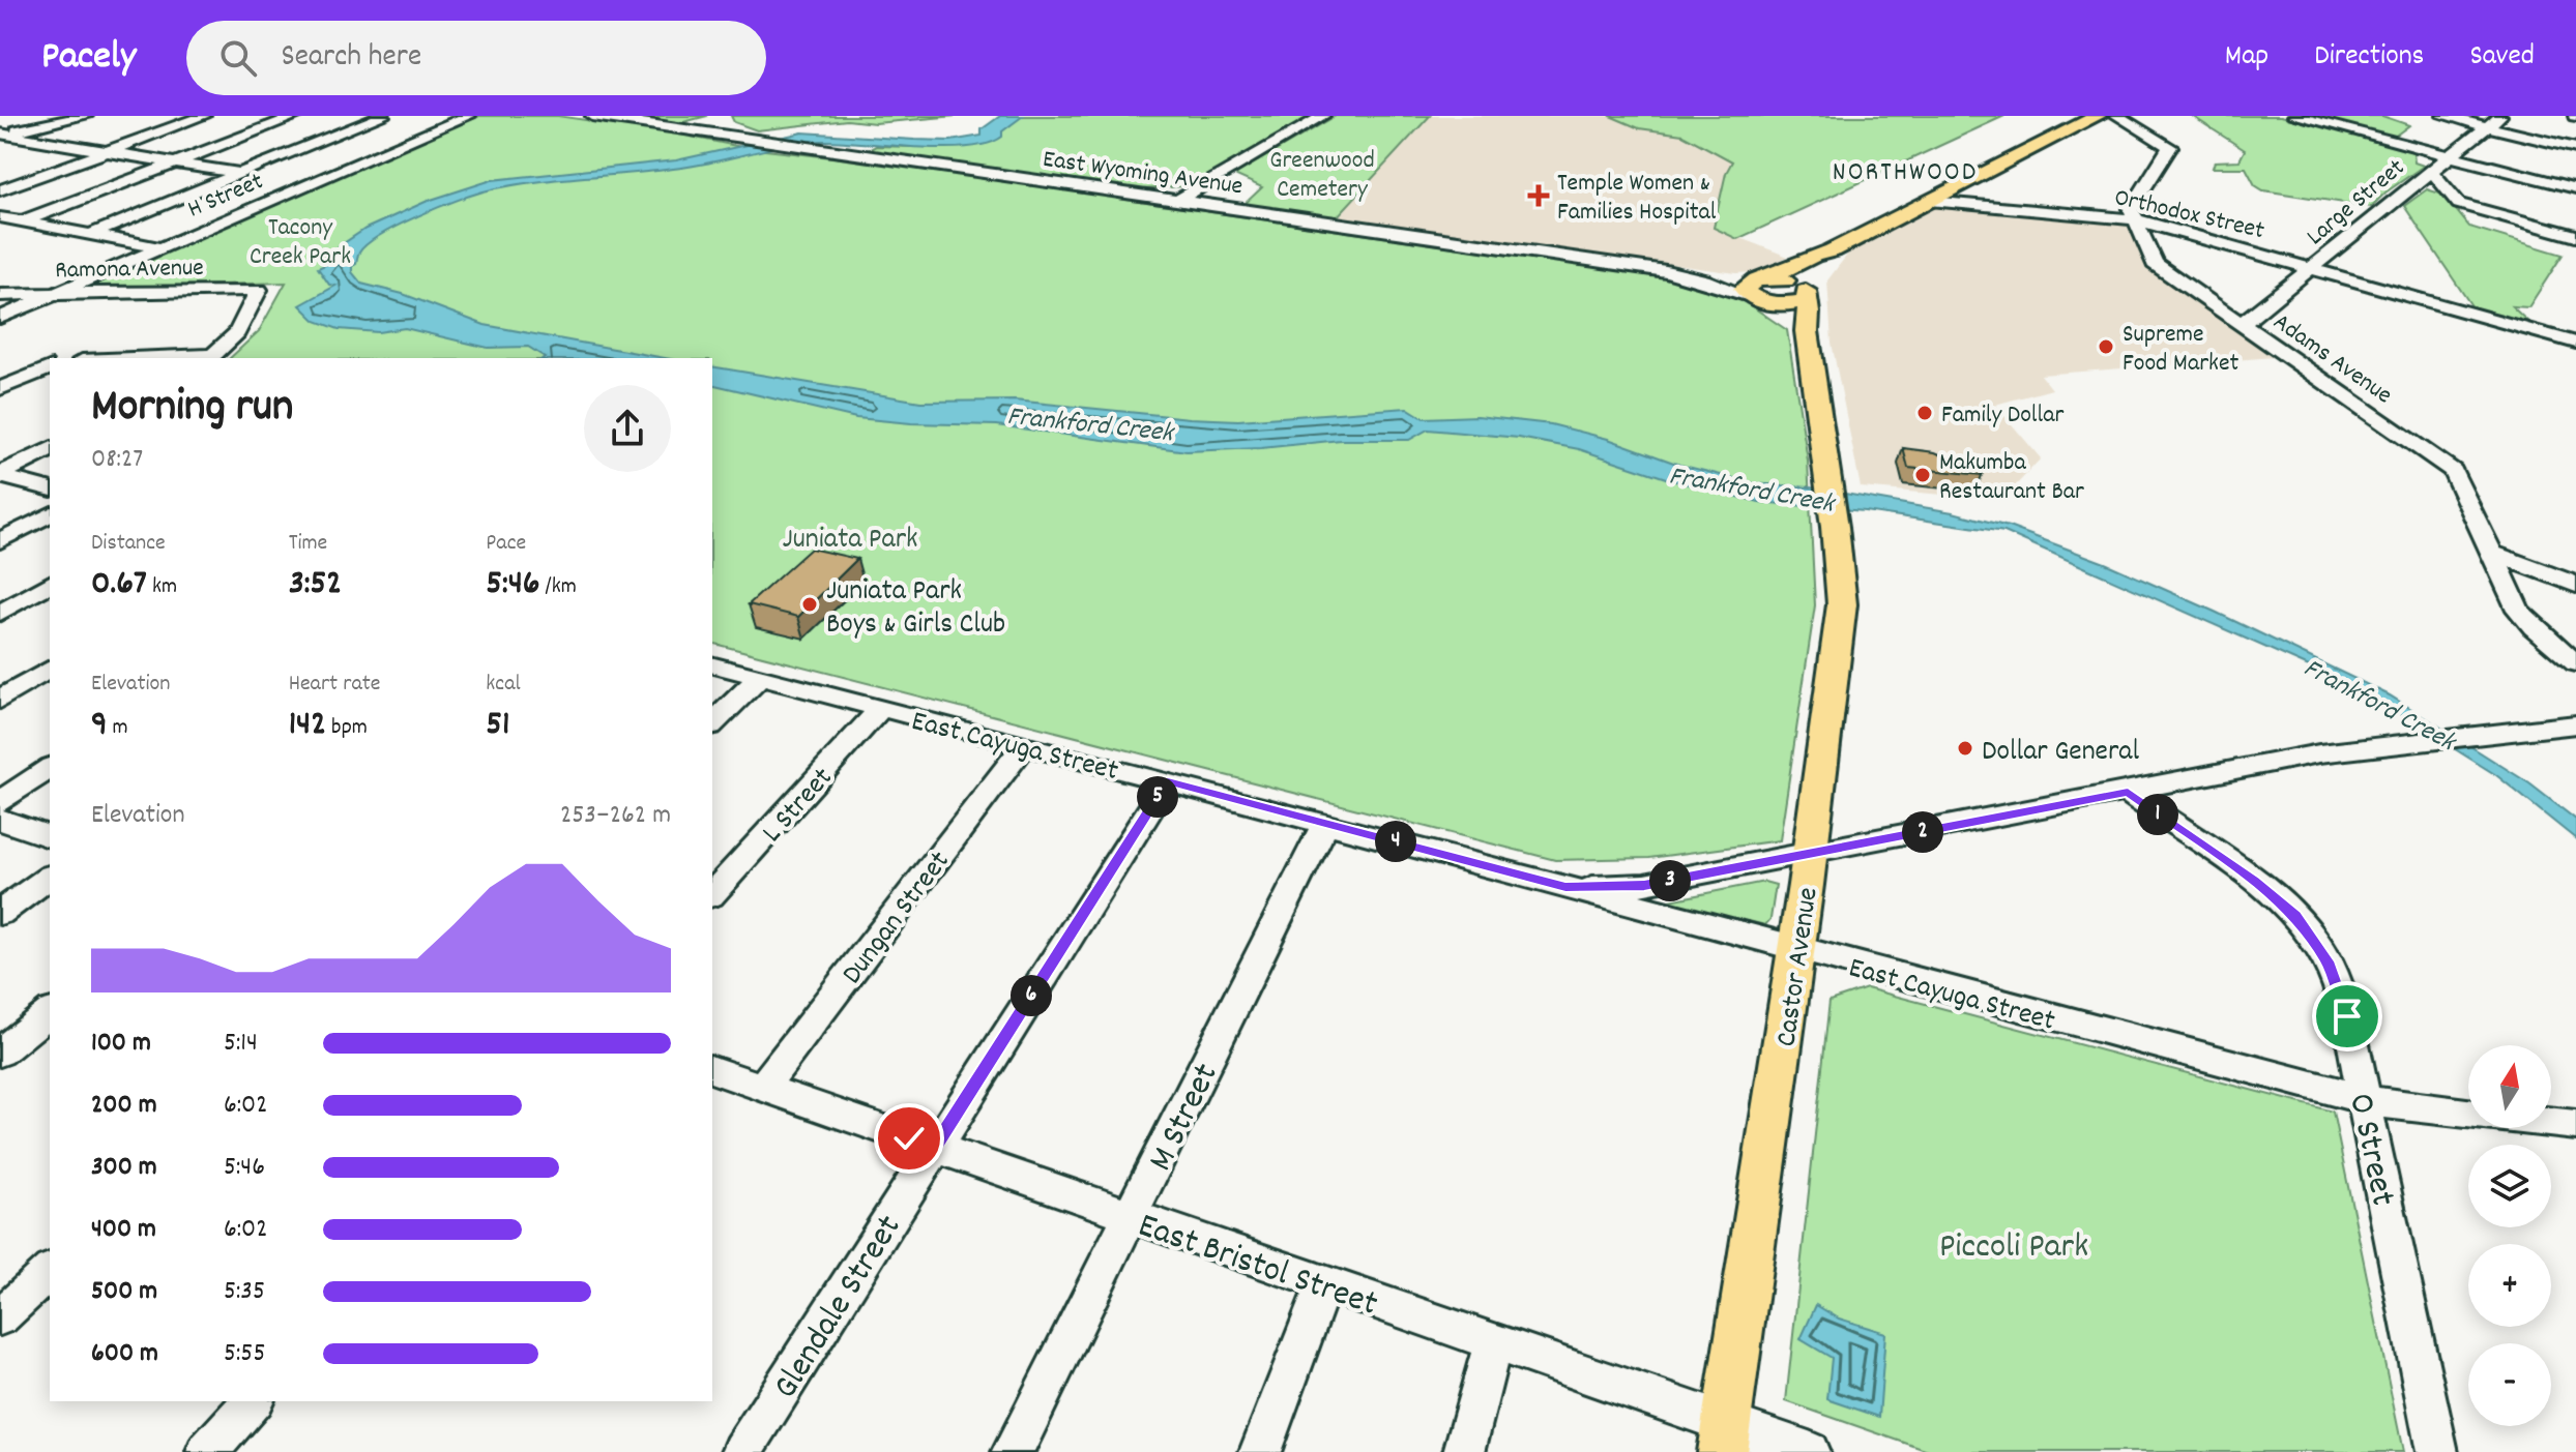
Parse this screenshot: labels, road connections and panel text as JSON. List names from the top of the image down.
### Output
{
  "streets": {
    "main road": ["Castor Avenue"],
    "street": [
      "East Wyoming Avenue",
      "H Street",
      "Large Street",
      "Orthodox Street",
      "Ramona Avenue",
      "Adams Avenue",
      "East Cayuga Street",
      "L Street",
      "Dungan Street",
      "M Street",
      "O Street",
      "East Bristol Street",
      "Glendale Street"
    ]
  },
  "crossings": [
    ["H Street", "Ramona Avenue"],
    ["Large Street", "Orthodox Street"],
    ["Large Street", "Adams Avenue"],
    ["Orthodox Street", "Adams Avenue"],
    ["East Cayuga Street", "L Street"],
    ["East Cayuga Street", "Dungan Street"],
    ["East Cayuga Street", "Castor Avenue"],
    ["East Cayuga Street", "M Street"],
    ["East Cayuga Street", "O Street"],
    ["East Cayuga Street", "Glendale Street"],
    ["Dungan Street", "East Bristol Street"],
    ["Castor Avenue", "East Bristol Street"],
    ["M Street", "East Bristol Street"],
    ["East Bristol Street", "Glendale Street"]
  ],
  "districts": ["NORTHWOOD"],
  "water": ["Frankford Creek"],
  "parks": [
    "Greenwood Cemetery",
    "Tacony Creek Park",
    "Juniata Park",
    "Piccoli Park"
  ],
  "places": {
    "health": ["Temple Women & Families Hospital"],
    "other": [
      "Supreme Food Market",
      "Family Dollar",
      "Makumba Restaurant Bar",
      "Juniata Park Boys & Girls Club",
      "Dollar General"
    ]
  },
  "north": "top",
  "page": {
    "header": "Pacely",
    "search": "Search here",
    "nav": ["Map", "Directions", "Saved"],
    "heading": ["Morning run", "08:27"],
    "stats": [
      ["Distance", "0.67 km"],
      ["Time", "3:52"],
      ["Pace", "5:46 /km"],
      ["Elevation", "9 m"],
      ["Heart rate", "142 bpm"],
      ["kcal", "51"]
    ],
    "pins": [
      "5",
      "1",
      "2",
      "4",
      "3",
      "6"
    ],
    "chart": ["Elevation", "253–262 m"],
    "list": [
      {
        "name": "100 m",
        "note": "5:14"
      },
      {
        "name": "200 m",
        "note": "6:02"
      },
      {
        "name": "300 m",
        "note": "5:46"
      },
      {
        "name": "400 m",
        "note": "6:02"
      },
      {
        "name": "500 m",
        "note": "5:35"
      },
      {
        "name": "600 m",
        "note": "5:55"
      }
    ],
    "map_buttons": ["+", "−"]
  }
}
